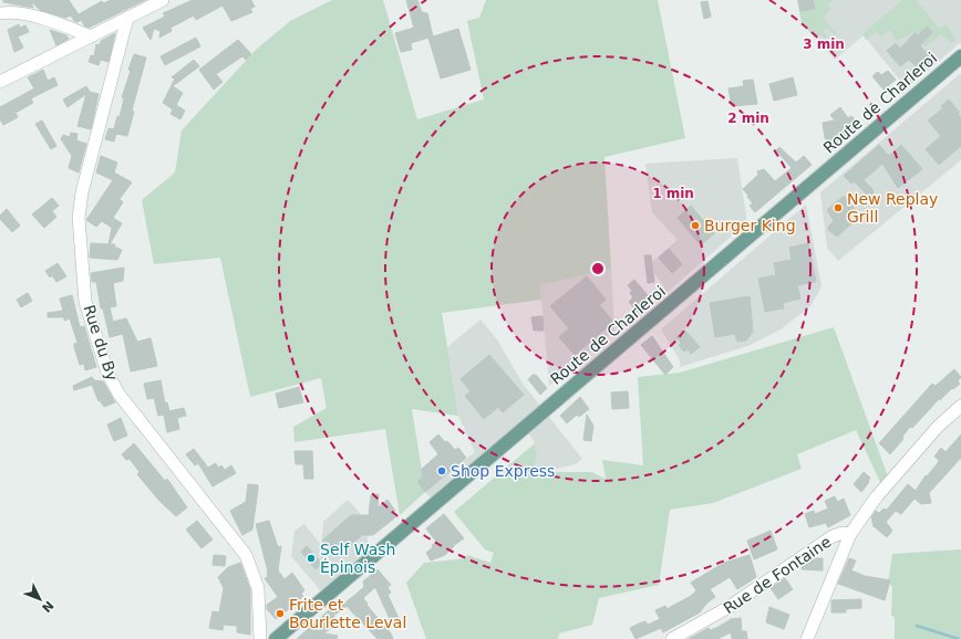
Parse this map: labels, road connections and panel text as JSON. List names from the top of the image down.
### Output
{
  "streets": {
    "main road": ["Route de Charleroi"],
    "street": ["Rue du By", "Rue de Fontaine"]
  },
  "places": [
    "New Replay Grill",
    "Burger King",
    "Shop Express",
    "Self Wash Épinois",
    "Frite et Bourlette Leval"
  ],
  "north": "bottom right",
  "rings": ["3 min", "2 min", "1 min"]
}
